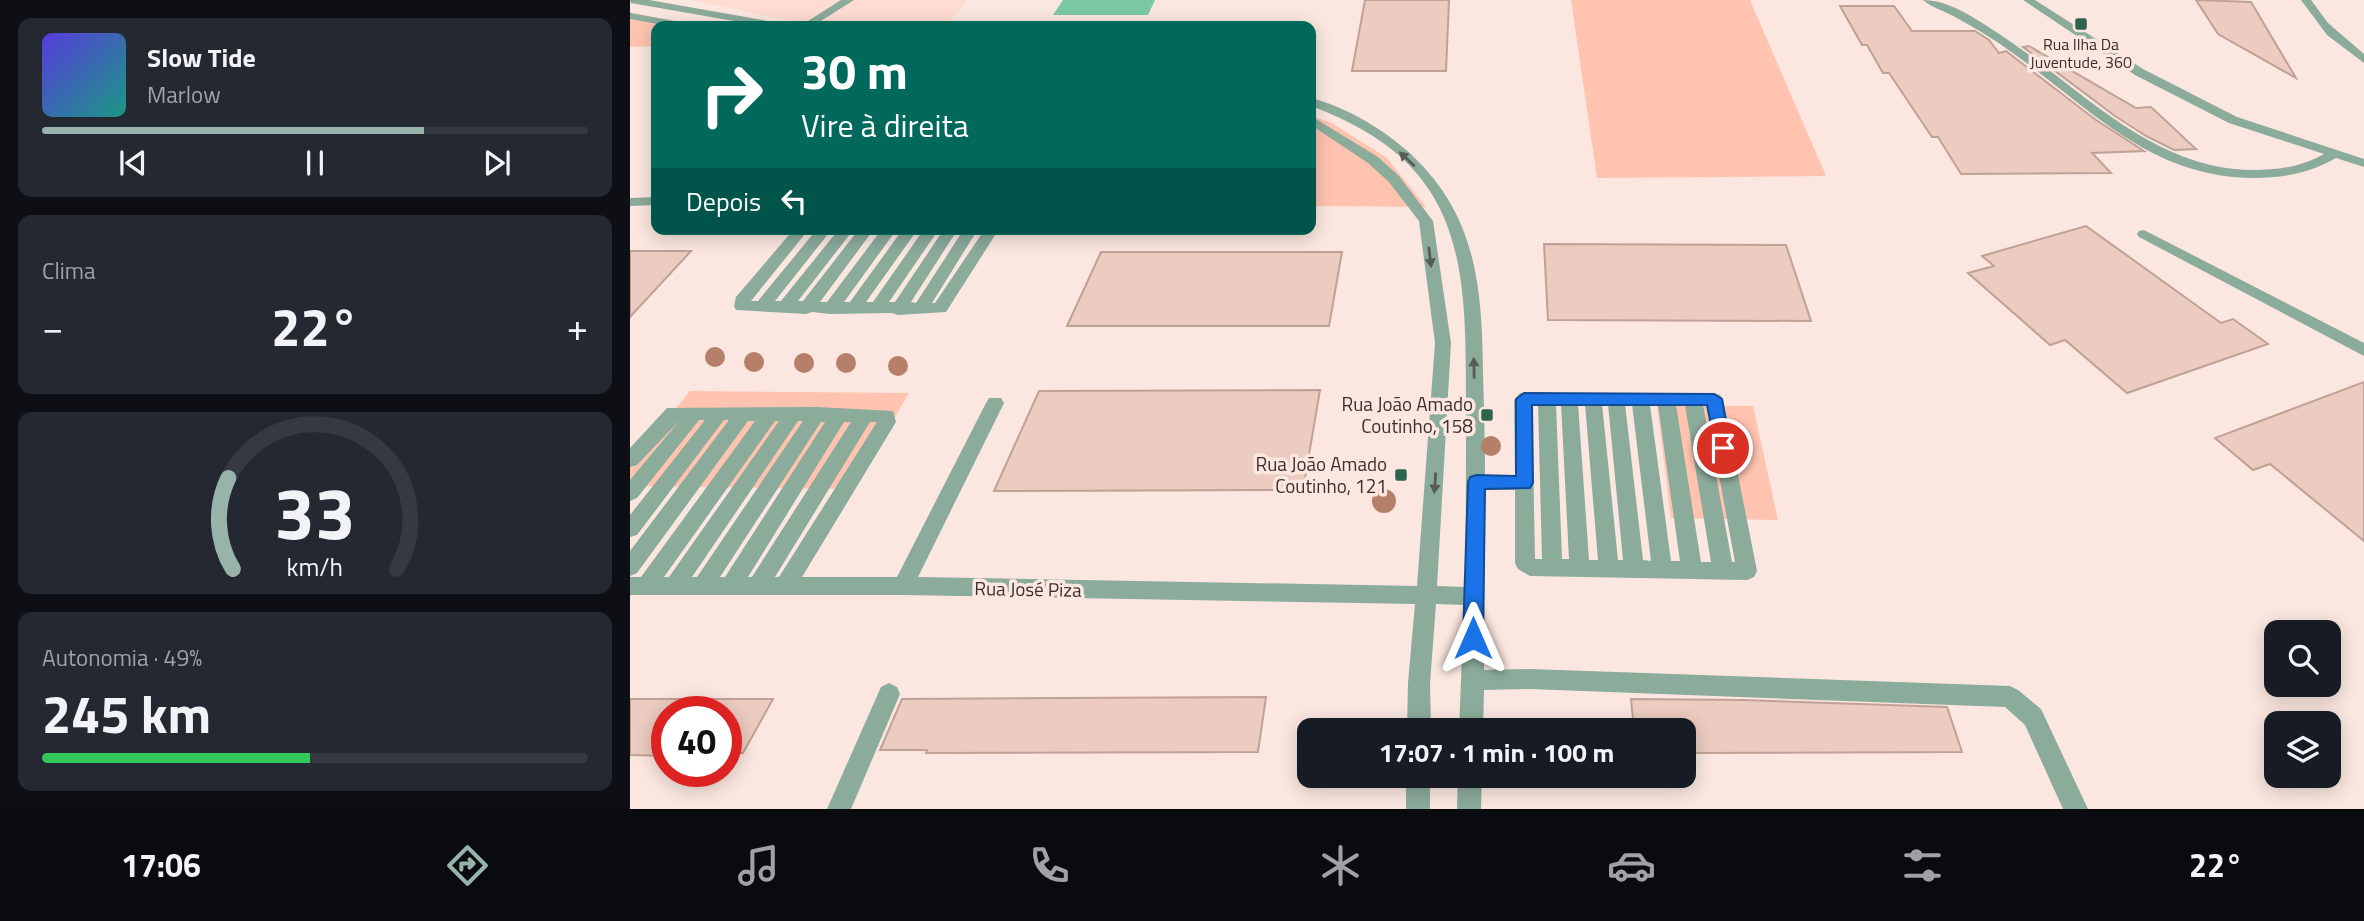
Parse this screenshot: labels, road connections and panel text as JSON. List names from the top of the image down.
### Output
{
  "streets": {
    "street": ["Rua José Piza"]
  },
  "places": {
    "transit": ["Rua Ilha Da Juventude, 360", "Rua João Amado Coutinho, 158", "Rua João Amado Coutinho, 121"]
  },
  "page": {
    "turn": ["30 m", "Vire à direita"],
    "song": ["Slow Tide", "Marlow"],
    "then": "Depois",
    "tile": [
      "Clima",
      ["Autonomia · 49%", "245 km"]
    ],
    "heat": ["−", "22°", "+"],
    "limit": "40",
    "trip": "17:07 · 1 min · 100 m",
    "tabs": ["17:06", "22°"],
    "gauge": ["33", "km/h"]
  }
}
